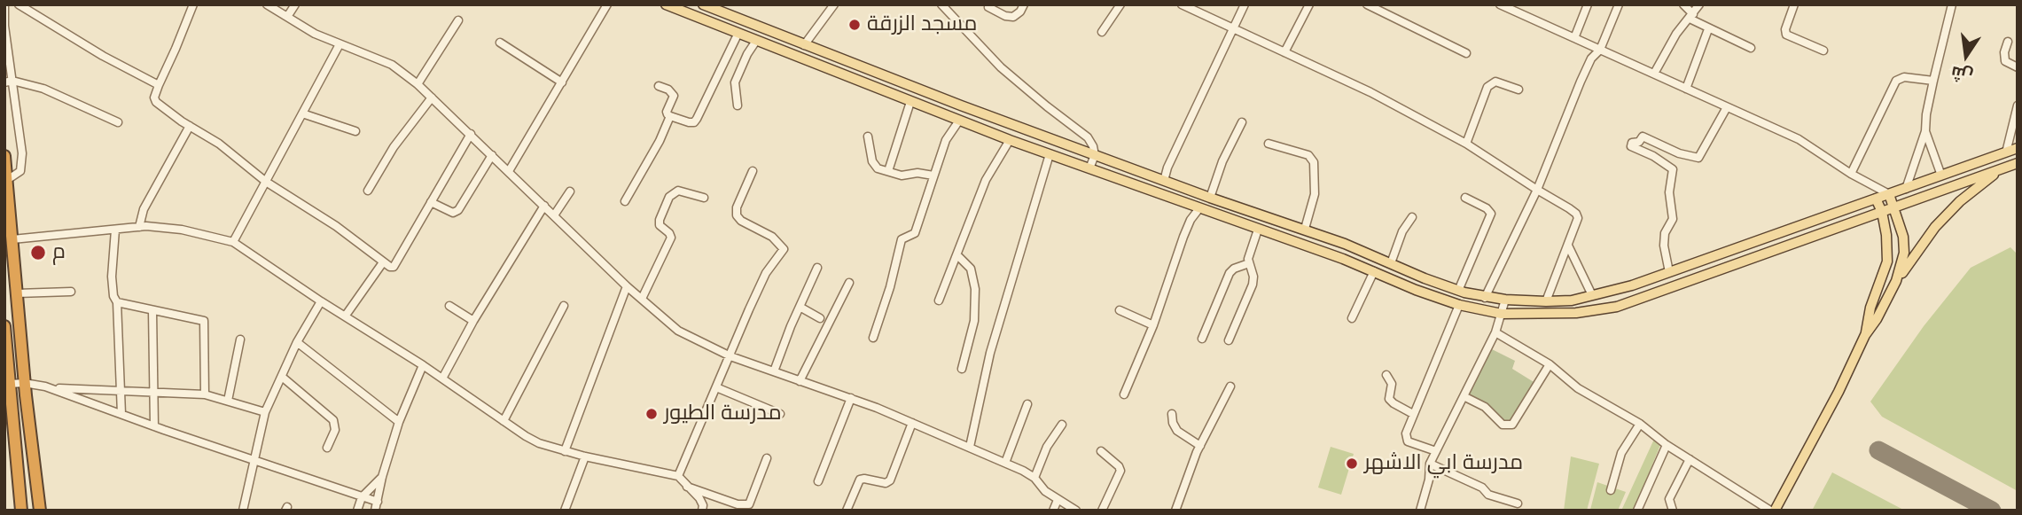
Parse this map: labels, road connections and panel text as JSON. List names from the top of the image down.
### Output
{
  "places": [
    "مسجد الزرقة",
    "م",
    "مدرسة الطيور",
    "مدرسة ابي الاشهر"
  ],
  "north": "bottom"
}
